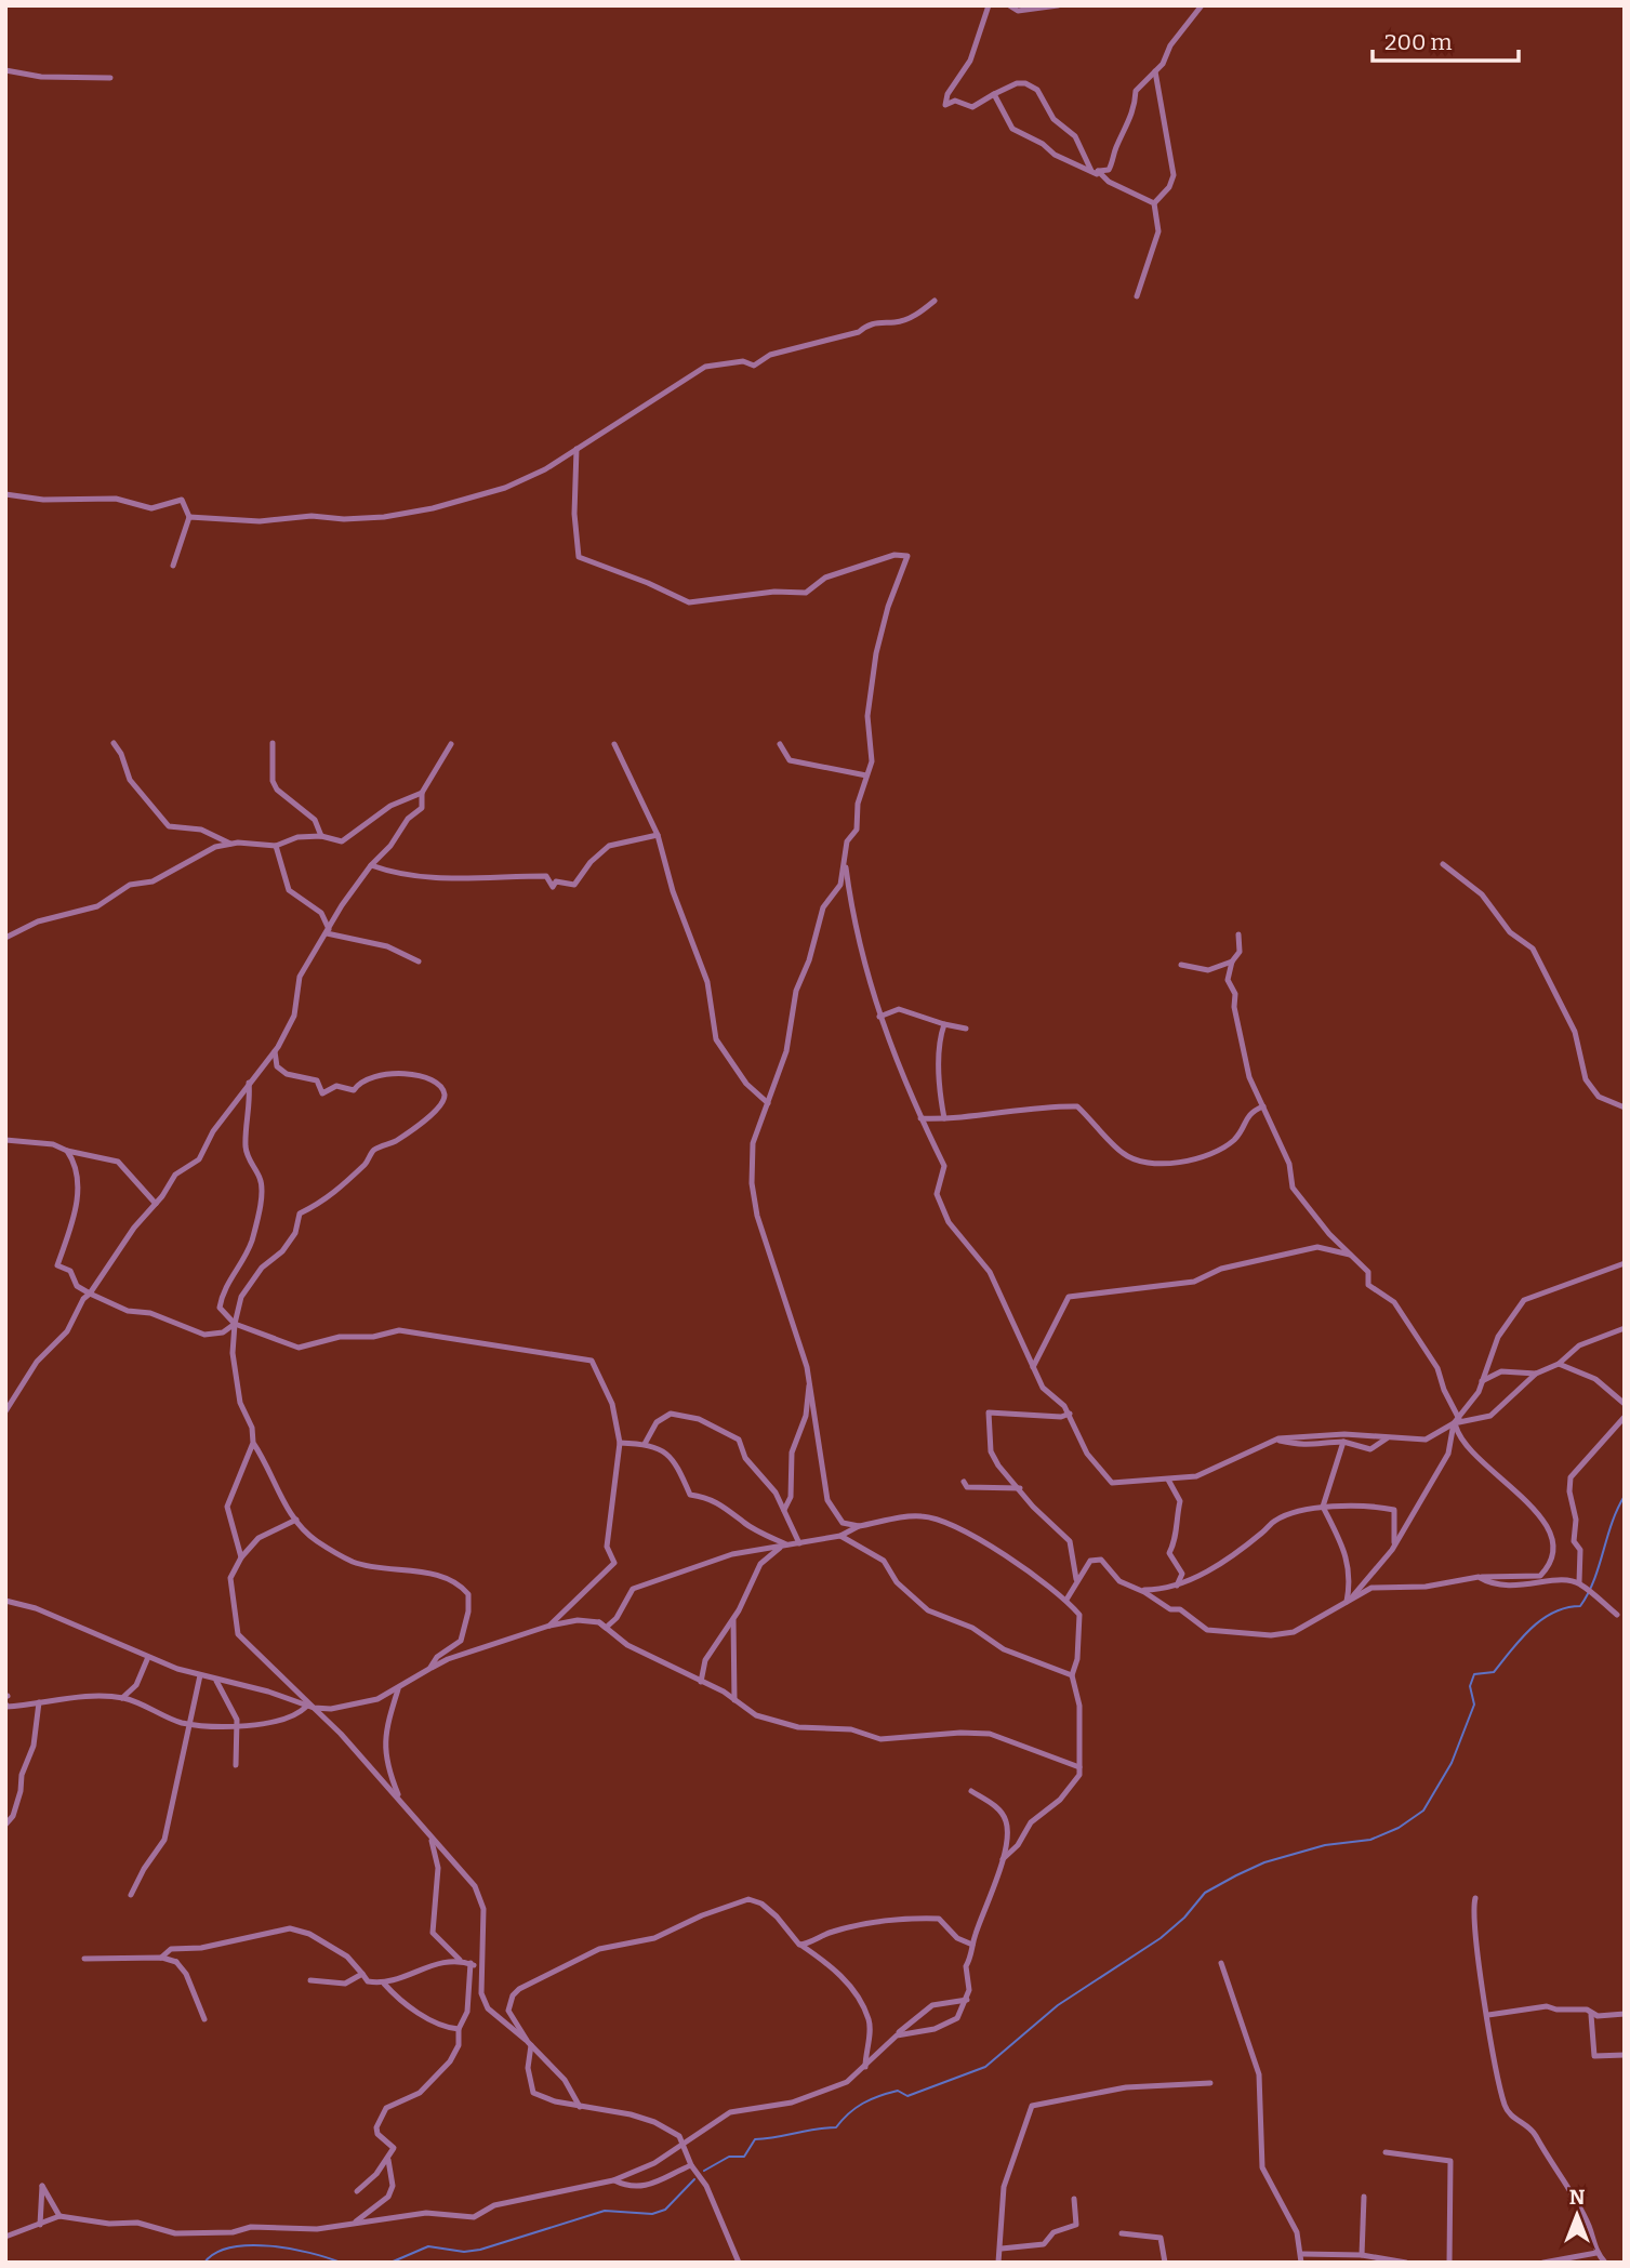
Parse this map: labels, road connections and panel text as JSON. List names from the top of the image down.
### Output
{
  "scale_bar": "200 m",
  "north": "top"
}
